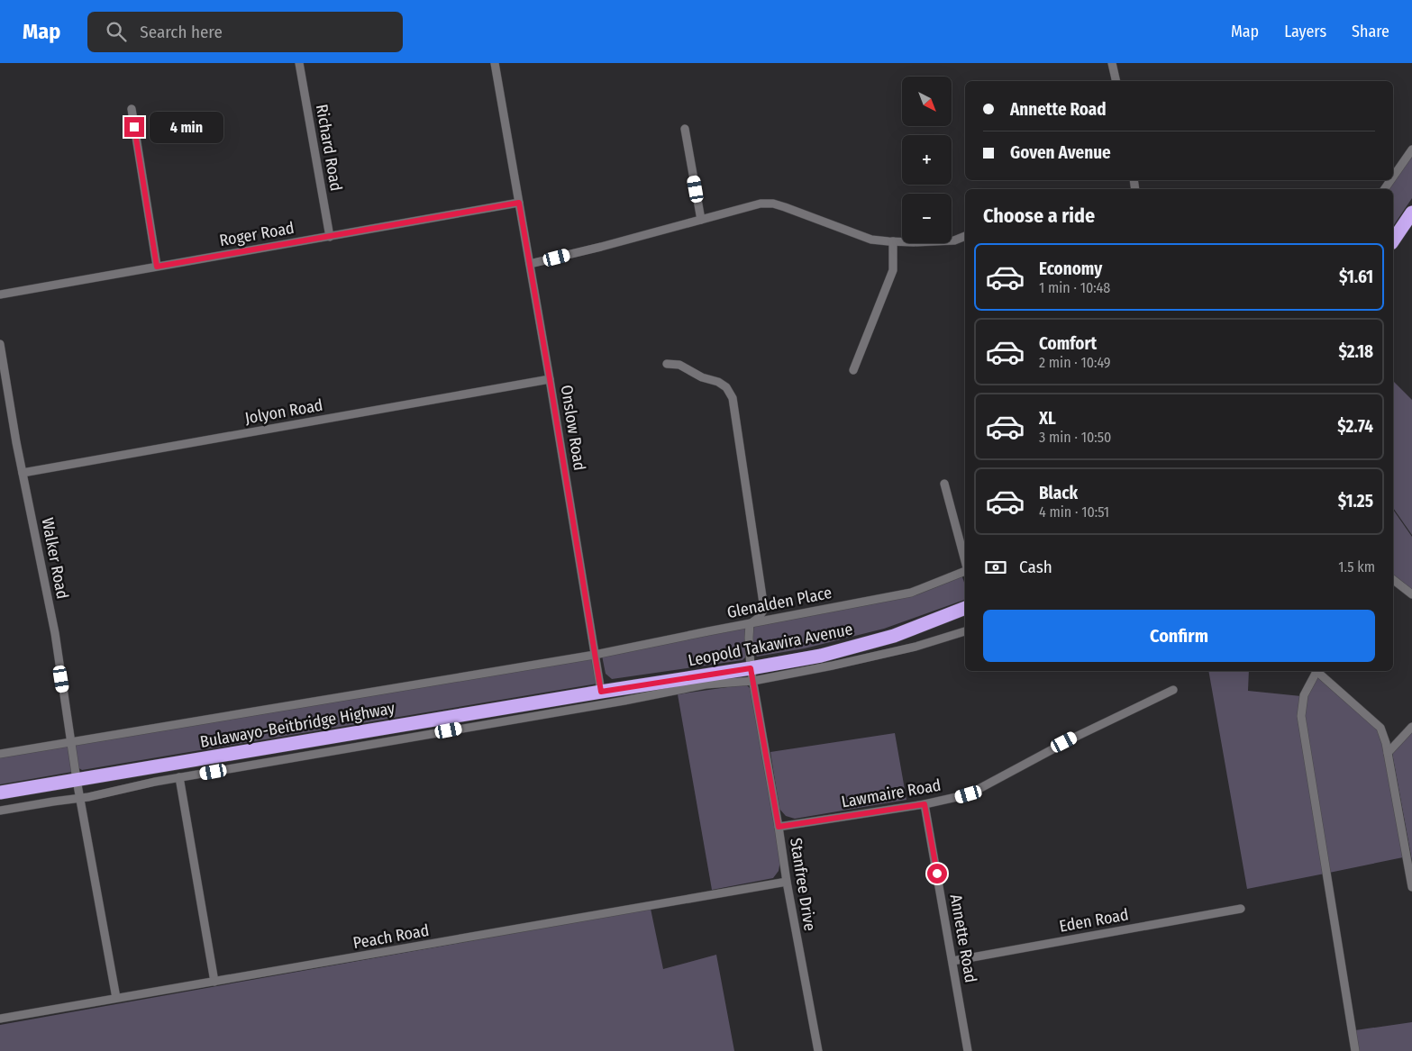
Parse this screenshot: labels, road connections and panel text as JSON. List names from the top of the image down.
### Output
{
  "streets": {
    "highway": ["Leopold Takawira Avenue", "Bulawayo-Beitbridge Highway"],
    "street": [
      "Richard Road",
      "Roger Road",
      "Jolyon Road",
      "Onslow Road",
      "Walker Road",
      "Glenalden Place",
      "Lawmaire Road",
      "Stanfree Drive",
      "Eden Road",
      "Peach Road",
      "Annette Road"
    ]
  },
  "crossings": [
    ["Richard Road", "Roger Road"],
    ["Roger Road", "Onslow Road"],
    ["Jolyon Road", "Onslow Road"],
    ["Jolyon Road", "Walker Road"],
    ["Onslow Road", "Glenalden Place"],
    ["Onslow Road", "Leopold Takawira Avenue"],
    ["Onslow Road", "Bulawayo-Beitbridge Highway"],
    ["Walker Road", "Glenalden Place"],
    ["Walker Road", "Bulawayo-Beitbridge Highway"],
    ["Walker Road", "Peach Road"],
    ["Glenalden Place", "Stanfree Drive"],
    ["Leopold Takawira Avenue", "Bulawayo-Beitbridge Highway"],
    ["Leopold Takawira Avenue", "Stanfree Drive"],
    ["Lawmaire Road", "Stanfree Drive"],
    ["Lawmaire Road", "Annette Road"],
    ["Stanfree Drive", "Peach Road"],
    ["Eden Road", "Annette Road"]
  ],
  "north": "bottom right",
  "page": {
    "header": "Map",
    "search": "Search here",
    "nav": ["Map", "Layers", "Share"],
    "map_buttons": ["+", "−"],
    "banner": ["Annette Road", "Goven Avenue"],
    "bubble": "4 min",
    "heading": "Choose a ride",
    "list": [
      {
        "name": "Economy",
        "note": "1 min · 10:48",
        "value": "$1.61"
      },
      {
        "name": "Comfort",
        "note": "2 min · 10:49",
        "value": "$2.18"
      },
      {
        "name": "XL",
        "note": "3 min · 10:50",
        "value": "$2.74"
      },
      {
        "name": "Black",
        "note": "4 min · 10:51",
        "value": "$1.25"
      }
    ],
    "pay": ["Cash", "1.5 km"],
    "buttons": "Confirm"
  }
}
